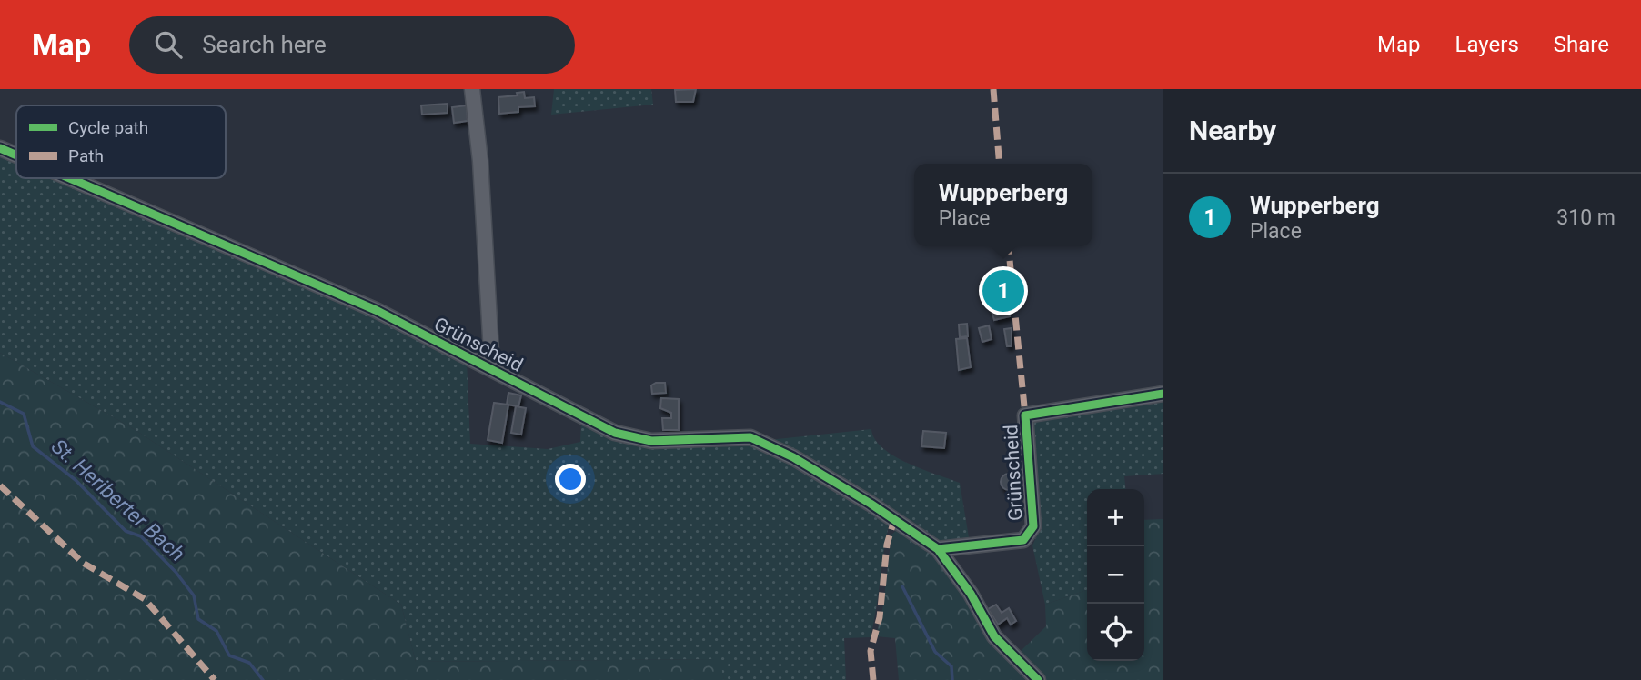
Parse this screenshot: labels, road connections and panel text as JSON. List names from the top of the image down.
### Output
{
  "streets": {
    "street": ["Grünscheid"]
  },
  "water": ["St. Heriberter Bach"],
  "legend": ["Cycle path", "Path"],
  "page": {
    "header": "Map",
    "search": "Search here",
    "nav": ["Map", "Layers", "Share"],
    "heading": "Nearby",
    "popup": ["Wupperberg", "Place"],
    "list": [
      {
        "mark": "1",
        "name": "Wupperberg",
        "note": "Place",
        "value": "310 m"
      }
    ],
    "pins": "1",
    "map_buttons": ["+", "−"]
  }
}
